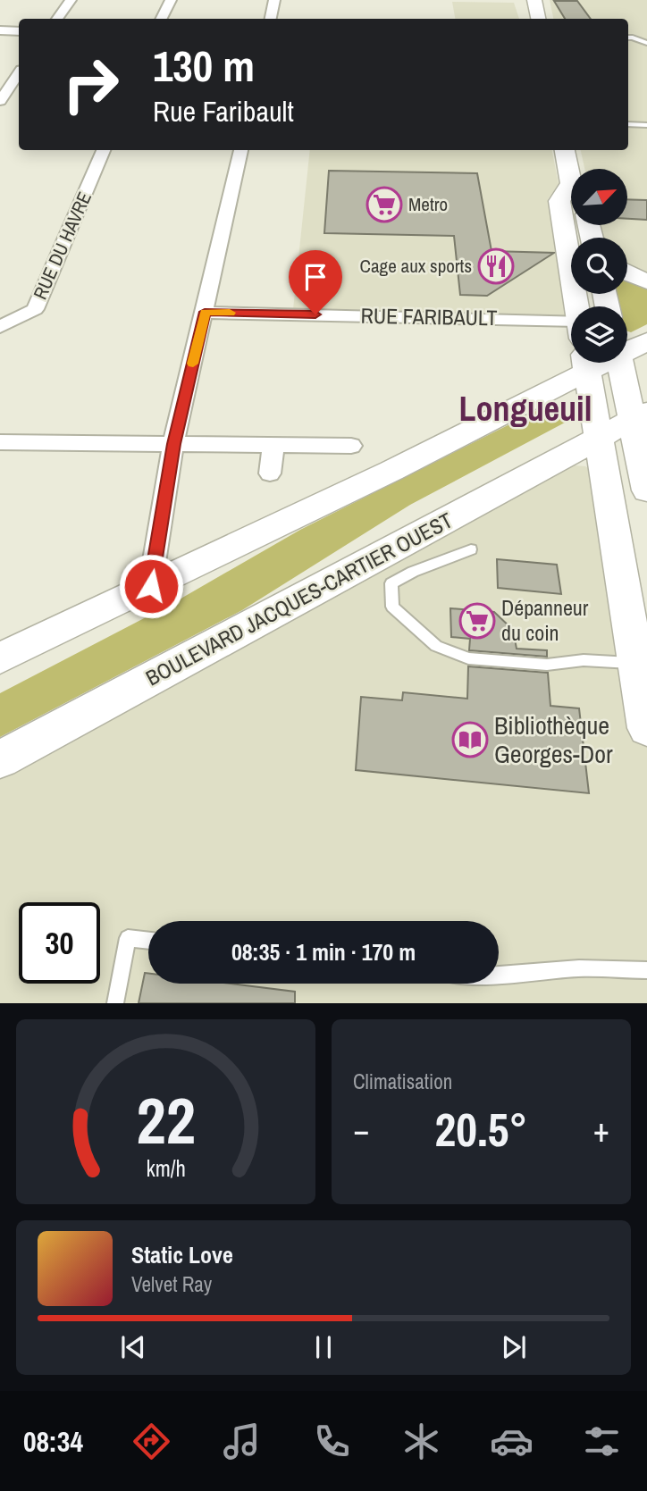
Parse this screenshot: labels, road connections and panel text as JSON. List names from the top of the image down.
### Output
{
  "streets": {
    "main road": ["BOULEVARD JACQUES-CARTIER OUEST"],
    "street": ["RUE DU HAVRE", "RUE FARIBAULT"]
  },
  "districts": ["Longueuil"],
  "places": {
    "supermarket": ["Metro", "Dépanneur du coin"],
    "restaurant": ["Cage aux sports"],
    "library": ["Bibliothèque Georges-Dor"]
  },
  "north": "top right",
  "page": {
    "turn": ["130 m", "Rue Faribault"],
    "limit": "30",
    "trip": "08:35 · 1 min · 170 m",
    "tile": "Climatisation",
    "heat": ["−", "20.5°", "+"],
    "song": ["Static Love", "Velvet Ray"],
    "tabs": "08:34",
    "gauge": ["22", "km/h"]
  }
}
